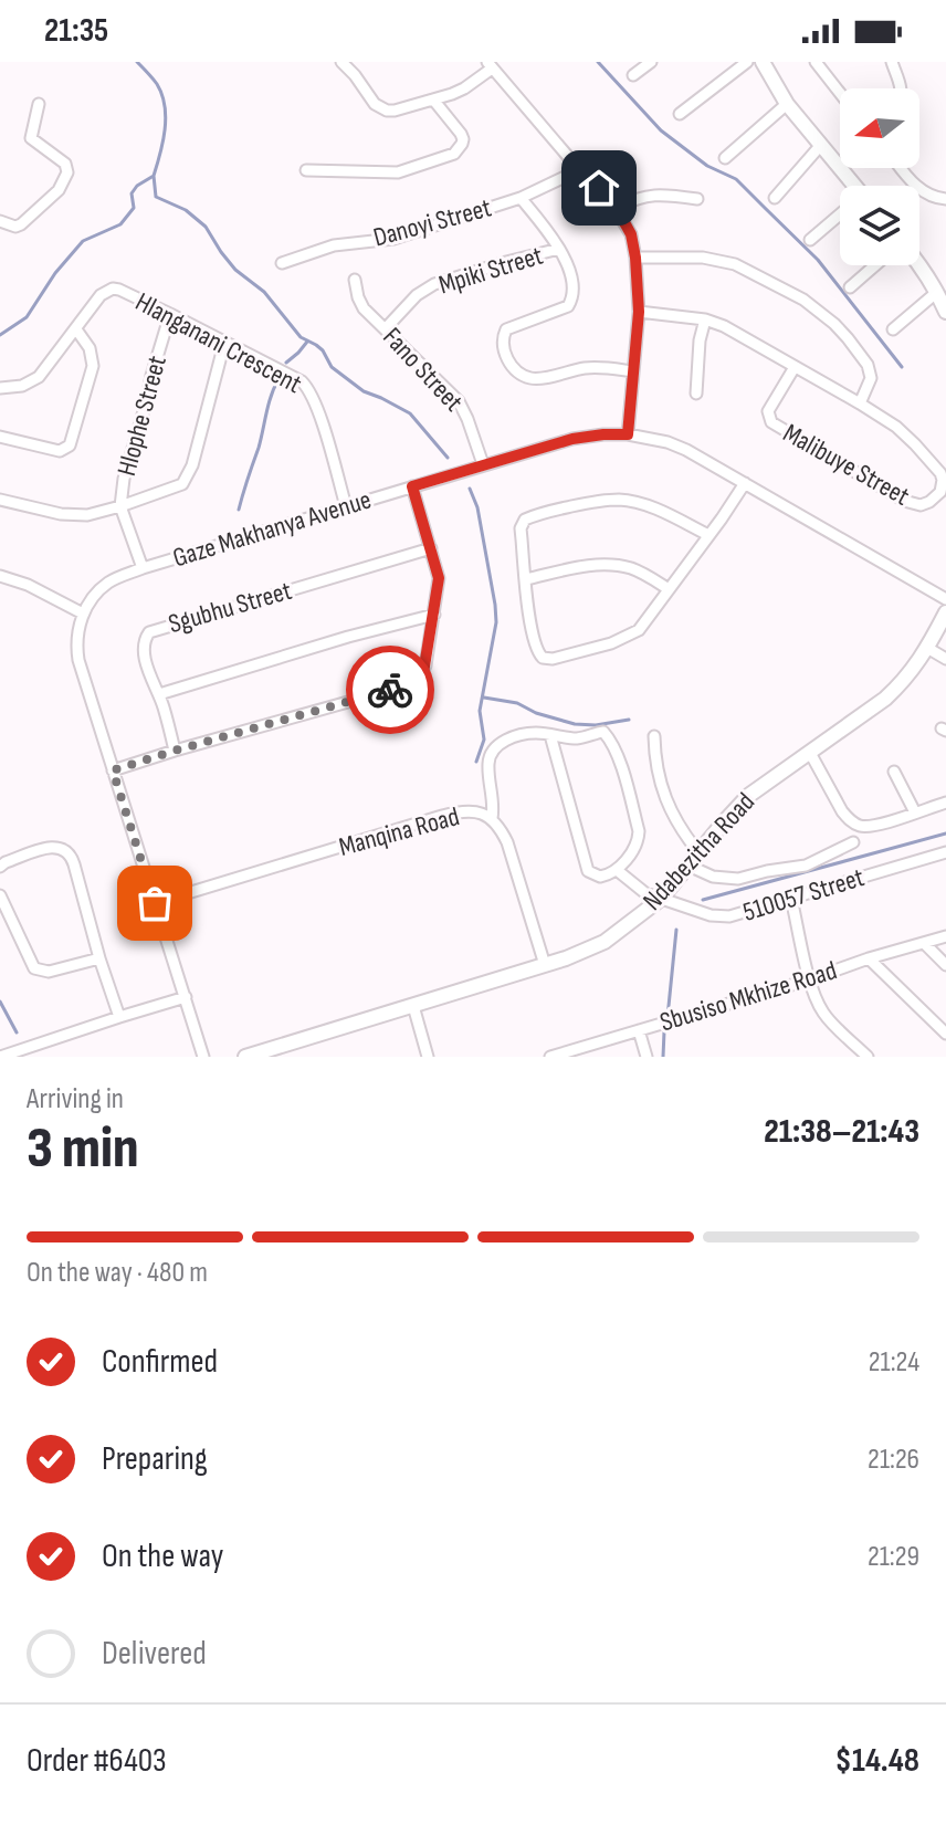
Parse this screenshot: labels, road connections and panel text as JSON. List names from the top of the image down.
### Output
{
  "streets": {
    "street": [
      "Danoyi Street",
      "Mpiki Street",
      "Hlanganani Crescent",
      "Fano Street",
      "Hlophe Street",
      "Malibuye Street",
      "Gaze Makhanya Avenue",
      "Sgubhu Street",
      "Manqina Road",
      "Ndabezitha Road",
      "510057 Street",
      "Sbusiso Mkhize Road"
    ]
  },
  "crossings": [
    ["Mpiki Street", "Fano Street"],
    ["Hlanganani Crescent", "Hlophe Street"],
    ["Hlanganani Crescent", "Gaze Makhanya Avenue"],
    ["Fano Street", "Gaze Makhanya Avenue"],
    ["Hlophe Street", "Gaze Makhanya Avenue"],
    ["Manqina Road", "Ndabezitha Road"],
    ["Ndabezitha Road", "510057 Street"]
  ],
  "north": "left",
  "page": {
    "status": "21:35",
    "heading": ["3 min", "Arriving in", "21:38–21:43"],
    "panel": ["Order #6403", "$14.48"],
    "bar": "On the way · 480 m",
    "list": [
      ["Confirmed", "21:24"],
      ["Preparing", "21:26"],
      ["On the way", "21:29"],
      "Delivered"
    ]
  }
}
